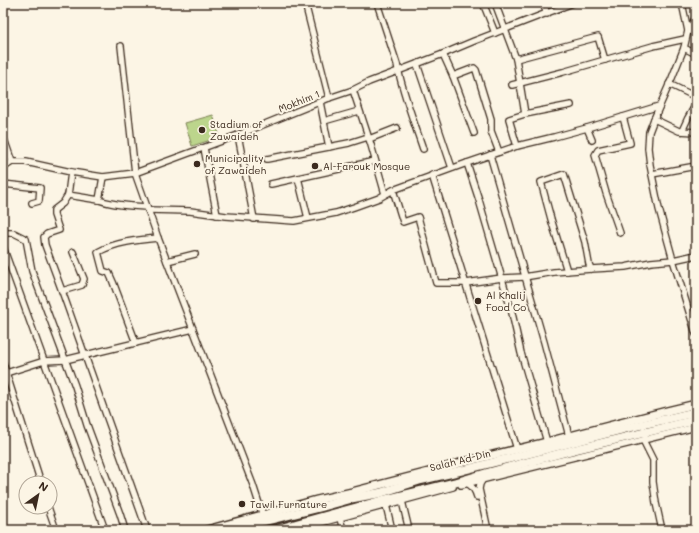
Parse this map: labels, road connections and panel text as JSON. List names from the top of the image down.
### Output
{
  "streets": {
    "highway": ["Salah Ad-Din"],
    "street": ["Mokhim 1"]
  },
  "places": [
    "Stadium of Zawaideh",
    "Municipality of Zawaideh",
    "Al-Farouk Mosque",
    "Al Khalij Food Co",
    "Tawil Furnature"
  ],
  "north": "top right"
}
